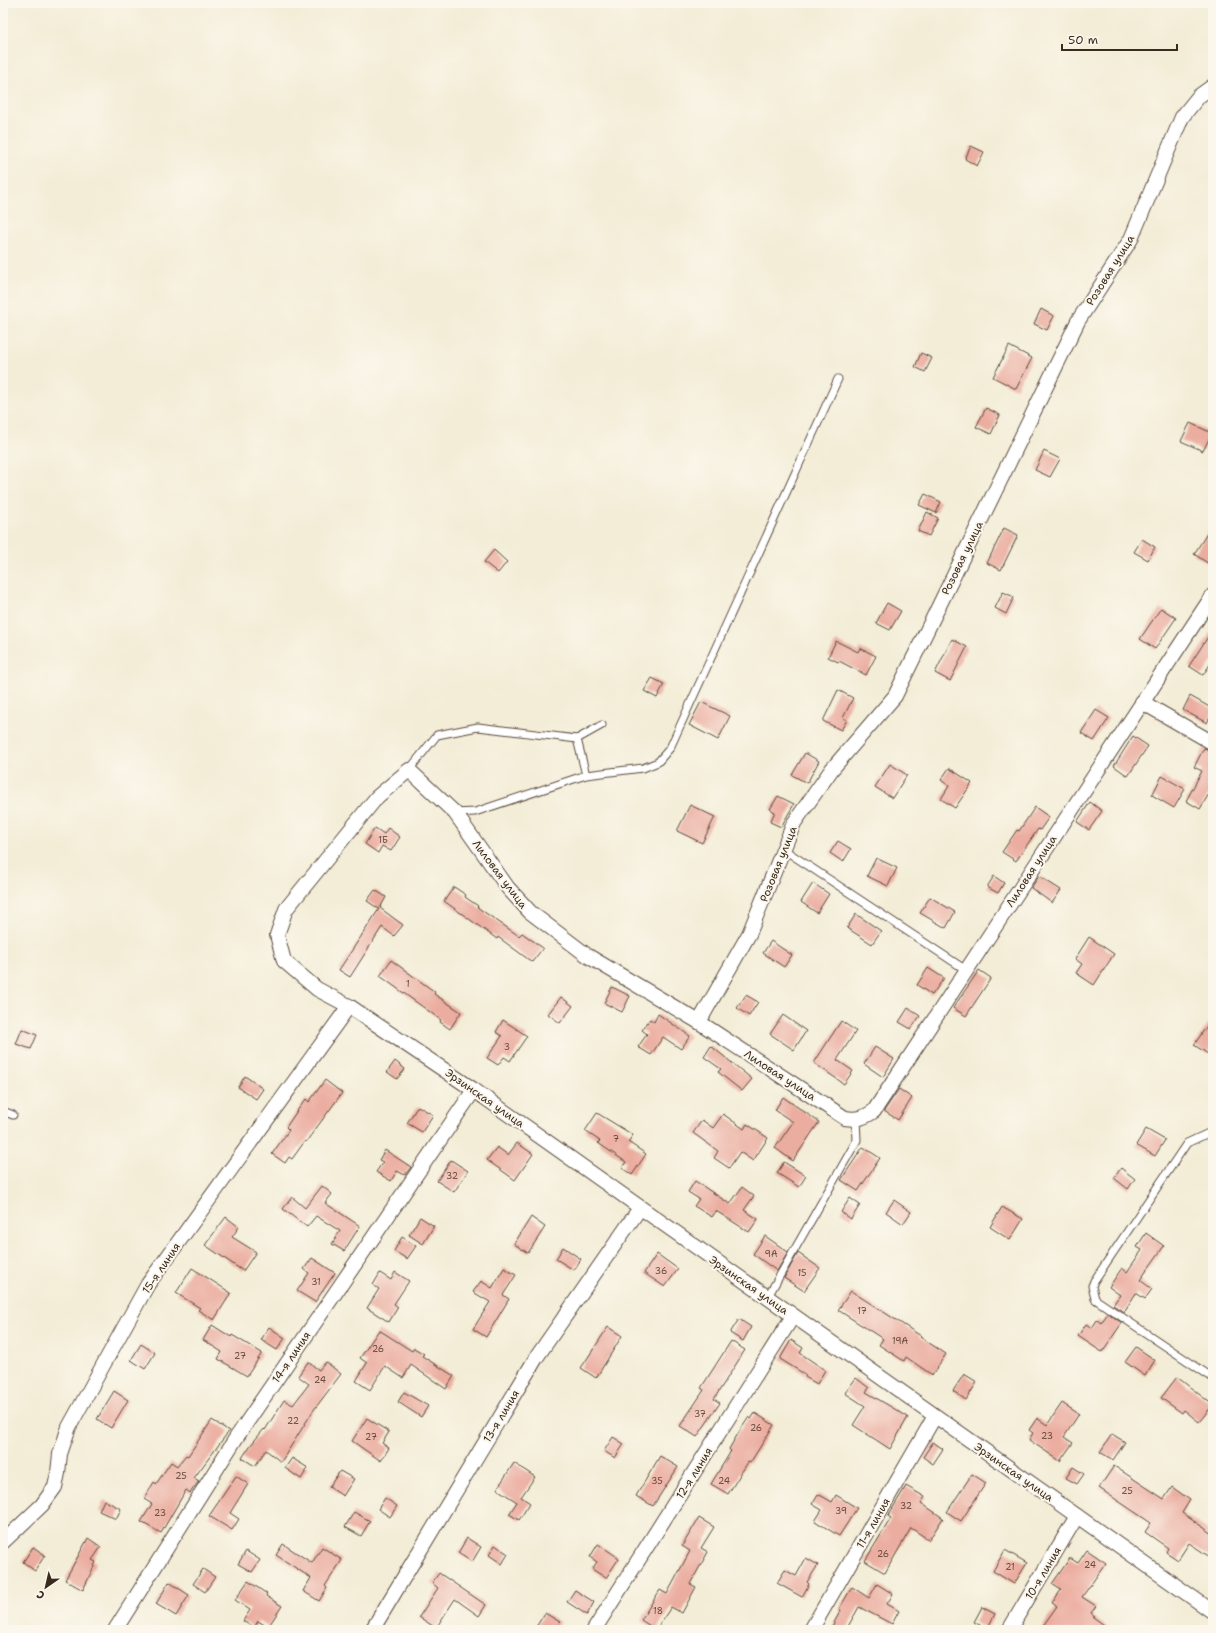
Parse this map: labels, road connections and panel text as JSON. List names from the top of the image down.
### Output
{
  "streets": {
    "street": [
      "Розовая улица",
      "Лиловая улица",
      "Эрзинская улица",
      "15-я линия",
      "14-я линия",
      "13-я линия",
      "12-я линия",
      "11-я линия",
      "10-я линия"
    ]
  },
  "crossings": [
    ["Розовая улица", "Лиловая улица"],
    ["Лиловая улица", "Эрзинская улица"],
    ["Эрзинская улица", "15-я линия"],
    ["Эрзинская улица", "14-я линия"],
    ["Эрзинская улица", "13-я линия"],
    ["Эрзинская улица", "12-я линия"],
    ["Эрзинская улица", "11-я линия"],
    ["Эрзинская улица", "10-я линия"]
  ],
  "house_numbers": [
    "1Б",
    "1",
    "3",
    "7",
    "32",
    "9А",
    "36",
    "15",
    "31",
    "17",
    "19А",
    "26",
    "27",
    "24",
    "37",
    "22",
    "26",
    "23",
    "27",
    "25",
    "35",
    "24",
    "25",
    "32",
    "39",
    "23",
    "26",
    "24",
    "21",
    "18"
  ],
  "scale_bar": "50 m",
  "north": "bottom left"
}
